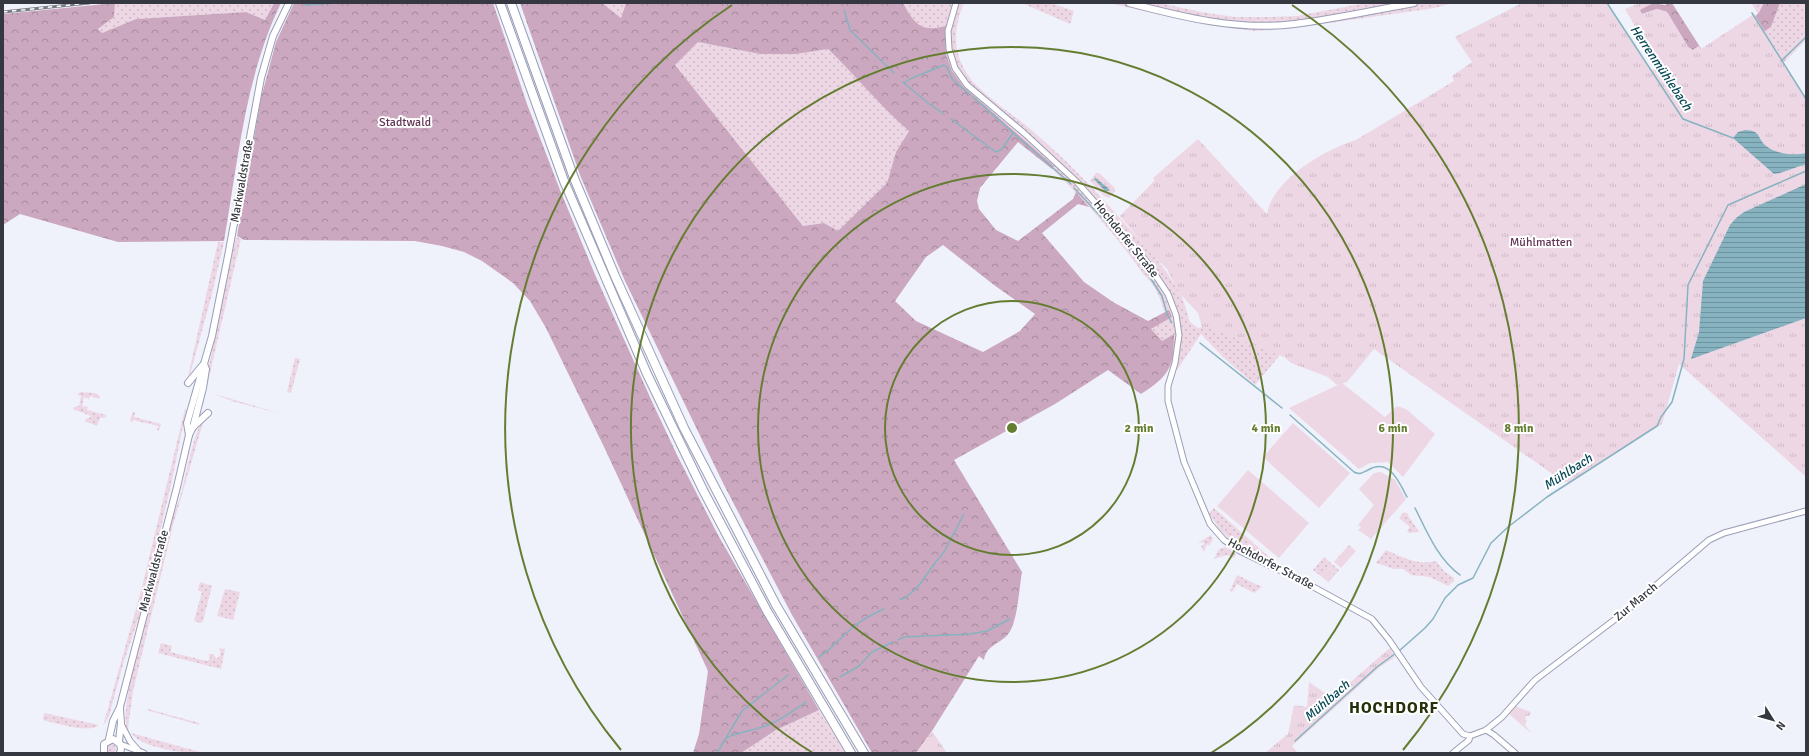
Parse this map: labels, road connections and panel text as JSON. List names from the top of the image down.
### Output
{
  "streets": {
    "main road": ["Markwaldstraße"],
    "street": ["Hochdorfer Straße", "Zur March"]
  },
  "districts": ["HOCHDORF"],
  "water": ["Herrenmühlebach", "Mühlbach"],
  "parks": ["Stadtwald", "Mühlmatten"],
  "north": "bottom right",
  "rings": [
    "2 min",
    "4 min",
    "6 min",
    "8 min"
  ]
}
